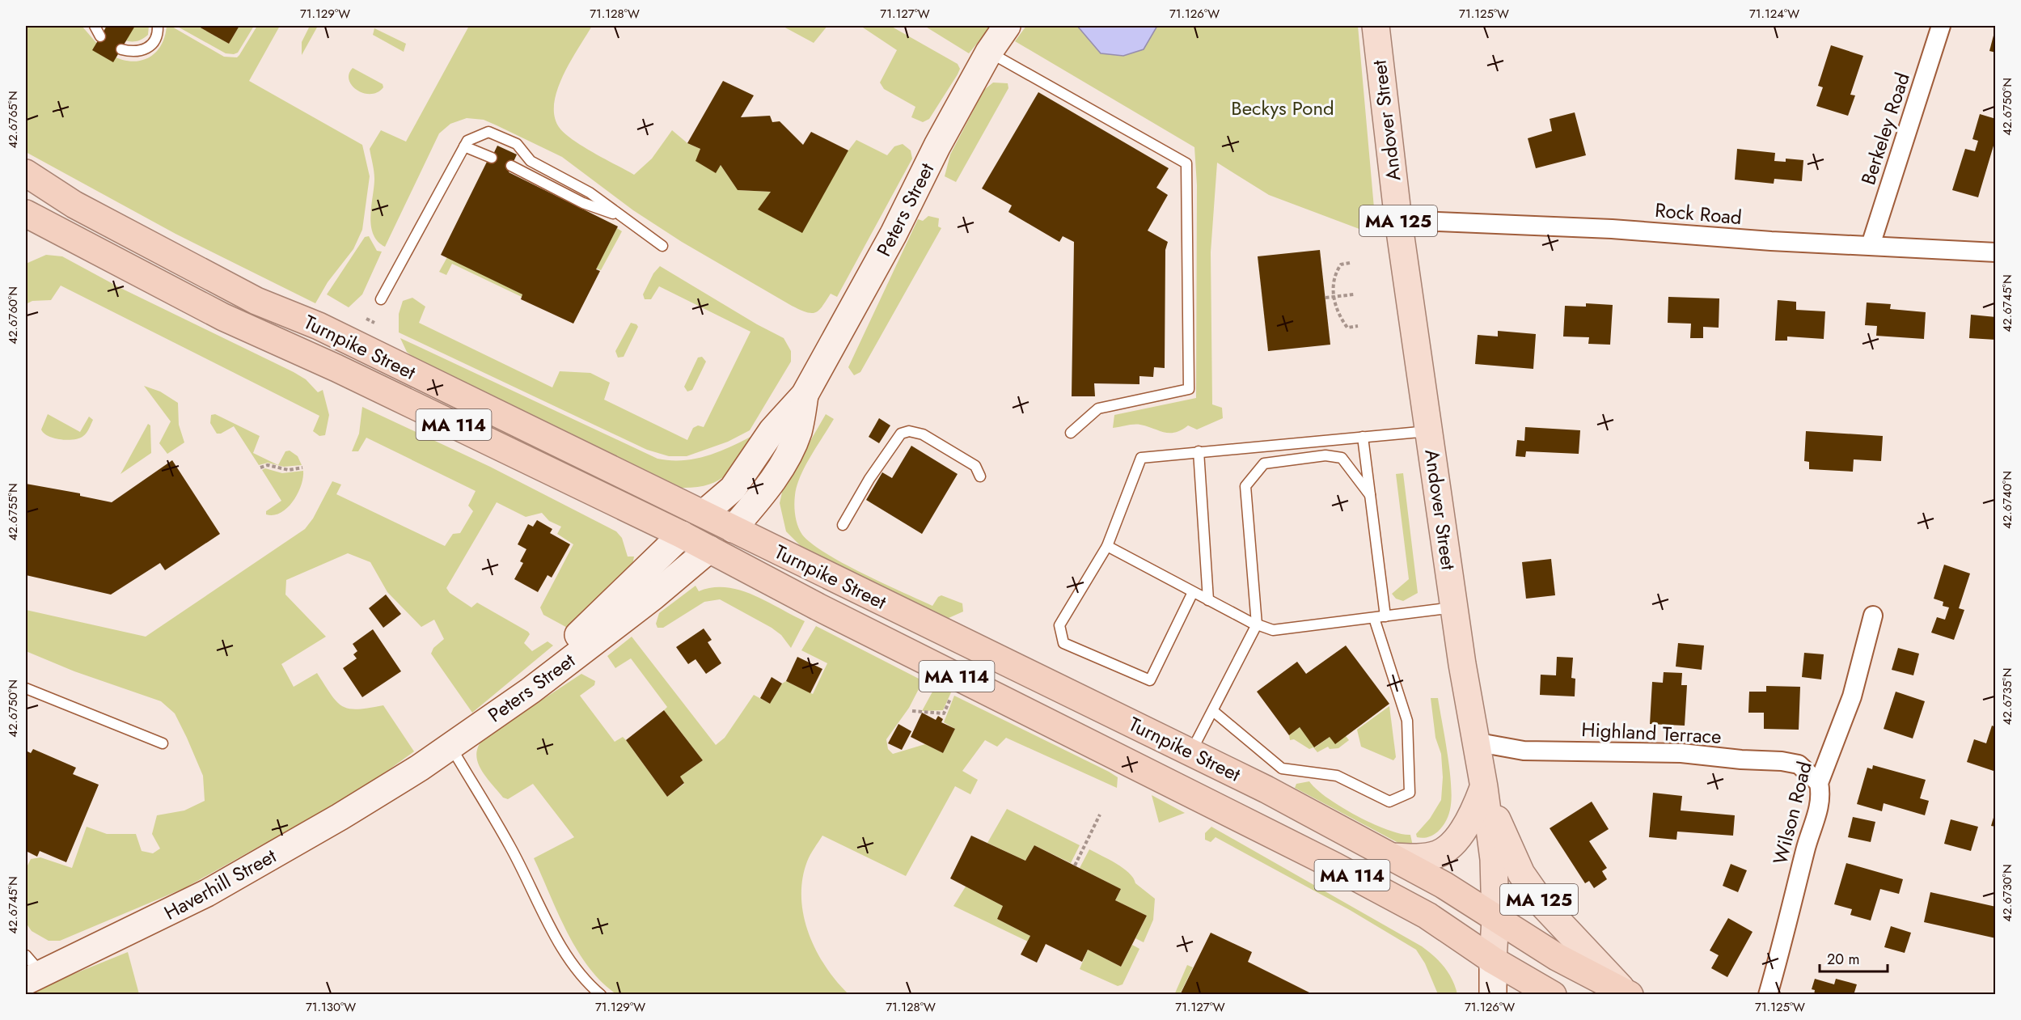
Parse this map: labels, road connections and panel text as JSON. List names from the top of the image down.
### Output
{
  "streets": {
    "highway": ["Turnpike Street", "MA 114"],
    "main road": [
      "Andover Street",
      "Peters Street",
      "MA 125",
      "Haverhill Street"
    ],
    "street": [
      "Berkeley Road",
      "Rock Road",
      "Highland Terrace",
      "Wilson Road"
    ]
  },
  "crossings": [
    ["Andover Street", "Rock Road"],
    ["Andover Street", "MA 125"],
    ["Andover Street", "Turnpike Street"],
    ["Andover Street", "Highland Terrace"],
    ["Berkeley Road", "Rock Road"],
    ["Peters Street", "Turnpike Street"],
    ["Peters Street", "Haverhill Street"],
    ["MA 125", "Turnpike Street"],
    ["Highland Terrace", "Wilson Road"]
  ],
  "parks": ["Beckys Pond"],
  "scale_bar": "20 m",
  "coordinates": [
    "71.129°W",
    "71.128°W",
    "71.127°W",
    "71.126°W",
    "71.125°W",
    "71.124°W",
    "42.6750°N",
    "42.6765°N",
    "42.6745°N",
    "42.6760°N",
    "42.6740°N",
    "42.6755°N",
    "42.6735°N",
    "42.6730°N",
    "71.130°W"
  ]
}
